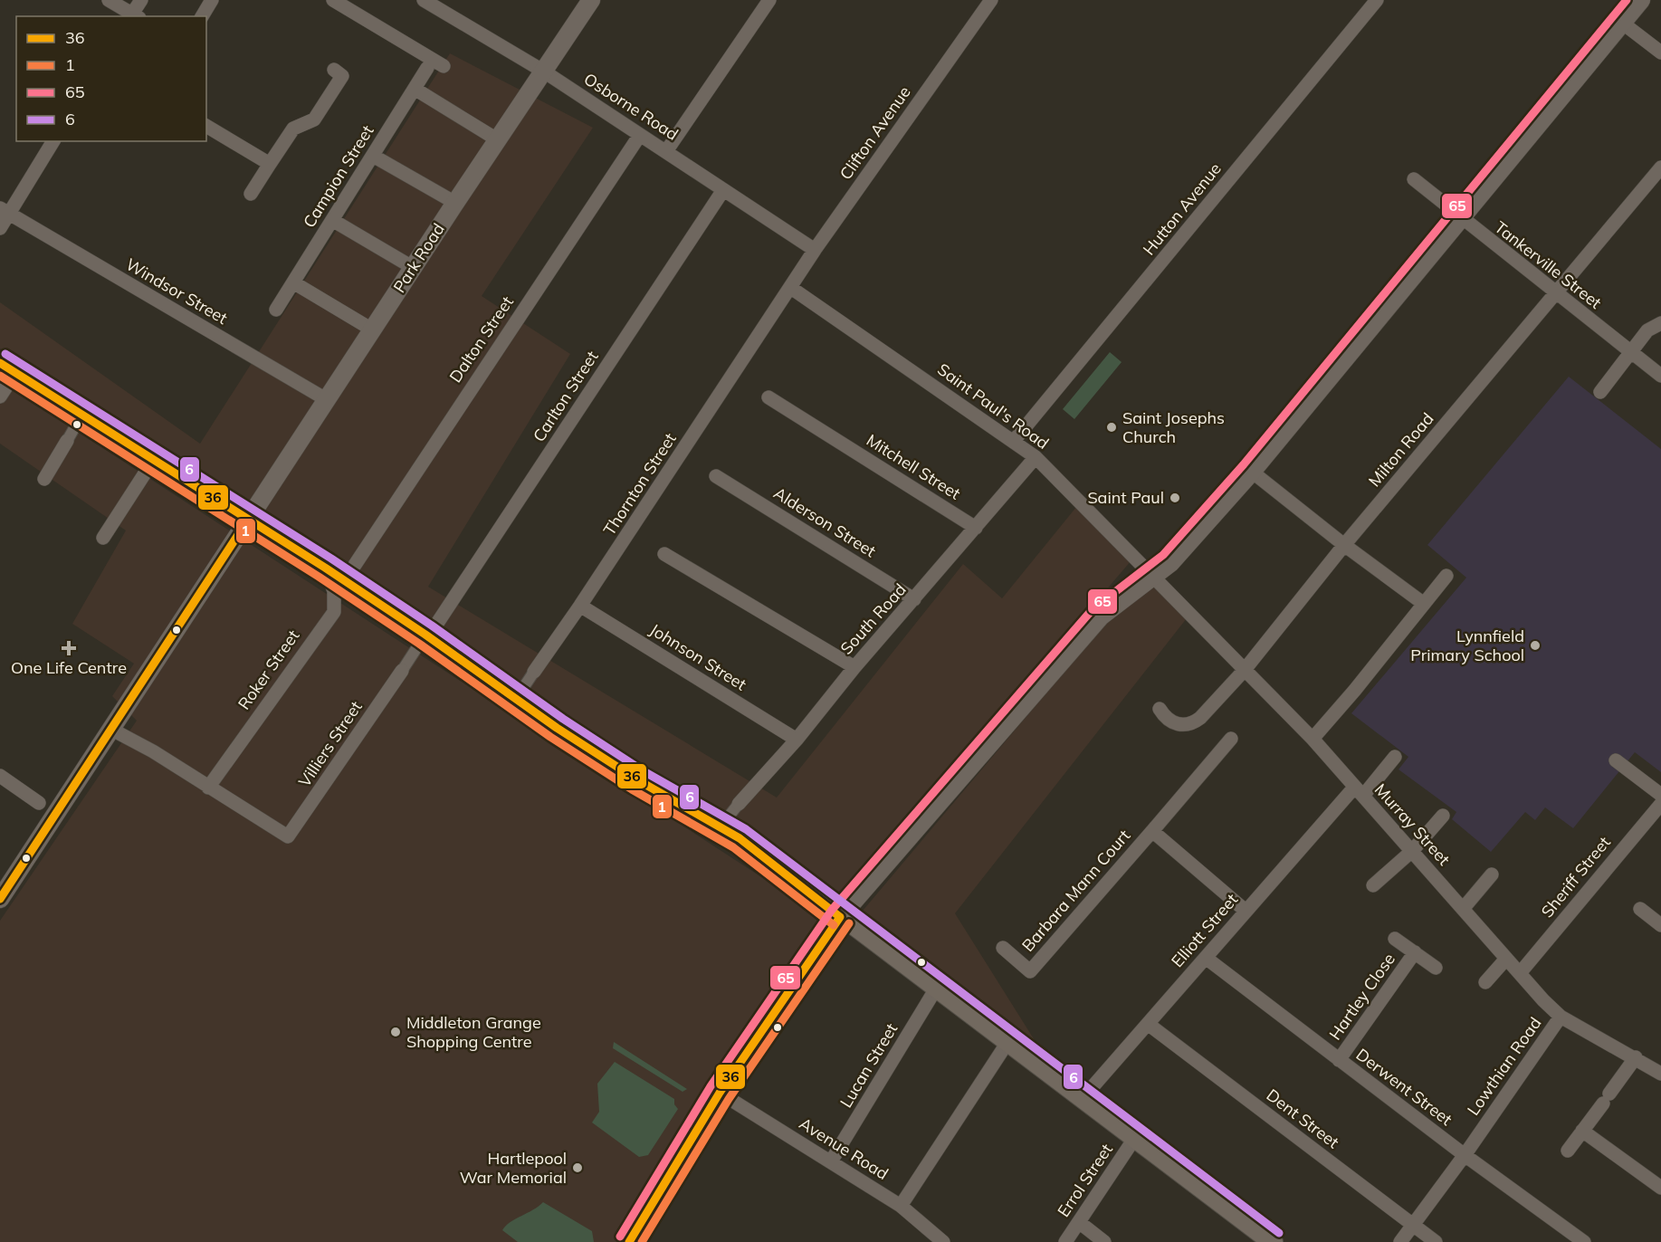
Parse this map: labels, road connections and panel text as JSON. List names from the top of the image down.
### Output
{
  "streets": {
    "street": [
      "Osborne Road",
      "Clifton Avenue",
      "Campion Street",
      "Hutton Avenue",
      "Park Road",
      "Tankerville Street",
      "Windsor Street",
      "Dalton Street",
      "Carlton Street",
      "Saint Paul's Road",
      "Milton Road",
      "Mitchell Street",
      "Thornton Street",
      "Alderson Street",
      "South Road",
      "Johnson Street",
      "Roker Street",
      "Villiers Street",
      "Murray Street",
      "Sheriff Street",
      "Barbara Mann Court",
      "Elliott Street",
      "Hartley Close",
      "Lucan Street",
      "Lowthian Road",
      "Derwent Street",
      "Dent Street",
      "Avenue Road",
      "Errol Street"
    ]
  },
  "crossings": [
    ["Osborne Road", "Clifton Avenue"],
    ["Osborne Road", "Park Road"],
    ["Osborne Road", "Dalton Street"],
    ["Osborne Road", "Carlton Street"],
    ["Clifton Avenue", "Saint Paul's Road"],
    ["Clifton Avenue", "Thornton Street"],
    ["Hutton Avenue", "Saint Paul's Road"],
    ["Park Road", "Windsor Street"],
    ["Tankerville Street", "Milton Road"],
    ["Saint Paul's Road", "Thornton Street"],
    ["Saint Paul's Road", "South Road"],
    ["Saint Paul's Road", "Murray Street"],
    ["Milton Road", "Murray Street"],
    ["Mitchell Street", "South Road"],
    ["Thornton Street", "Johnson Street"],
    ["Alderson Street", "South Road"],
    ["South Road", "Johnson Street"],
    ["Roker Street", "Villiers Street"],
    ["Murray Street", "Sheriff Street"],
    ["Murray Street", "Elliott Street"],
    ["Murray Street", "Lowthian Road"],
    ["Barbara Mann Court", "Elliott Street"],
    ["Elliott Street", "Derwent Street"],
    ["Elliott Street", "Dent Street"],
    ["Hartley Close", "Derwent Street"],
    ["Lucan Street", "Avenue Road"],
    ["Lowthian Road", "Derwent Street"],
    ["Lowthian Road", "Dent Street"]
  ],
  "places": {
    "other": [
      "Saint Josephs Church",
      "Saint Paul",
      "Lynnfield Primary School",
      "Middleton Grange Shopping Centre",
      "Hartlepool War Memorial"
    ],
    "health": ["One Life Centre"]
  },
  "lines": [
    "transit line 65",
    "transit line 6",
    "transit line 36",
    "transit line 1"
  ],
  "legend": [
    "36",
    "1",
    "65",
    "6"
  ]
}
